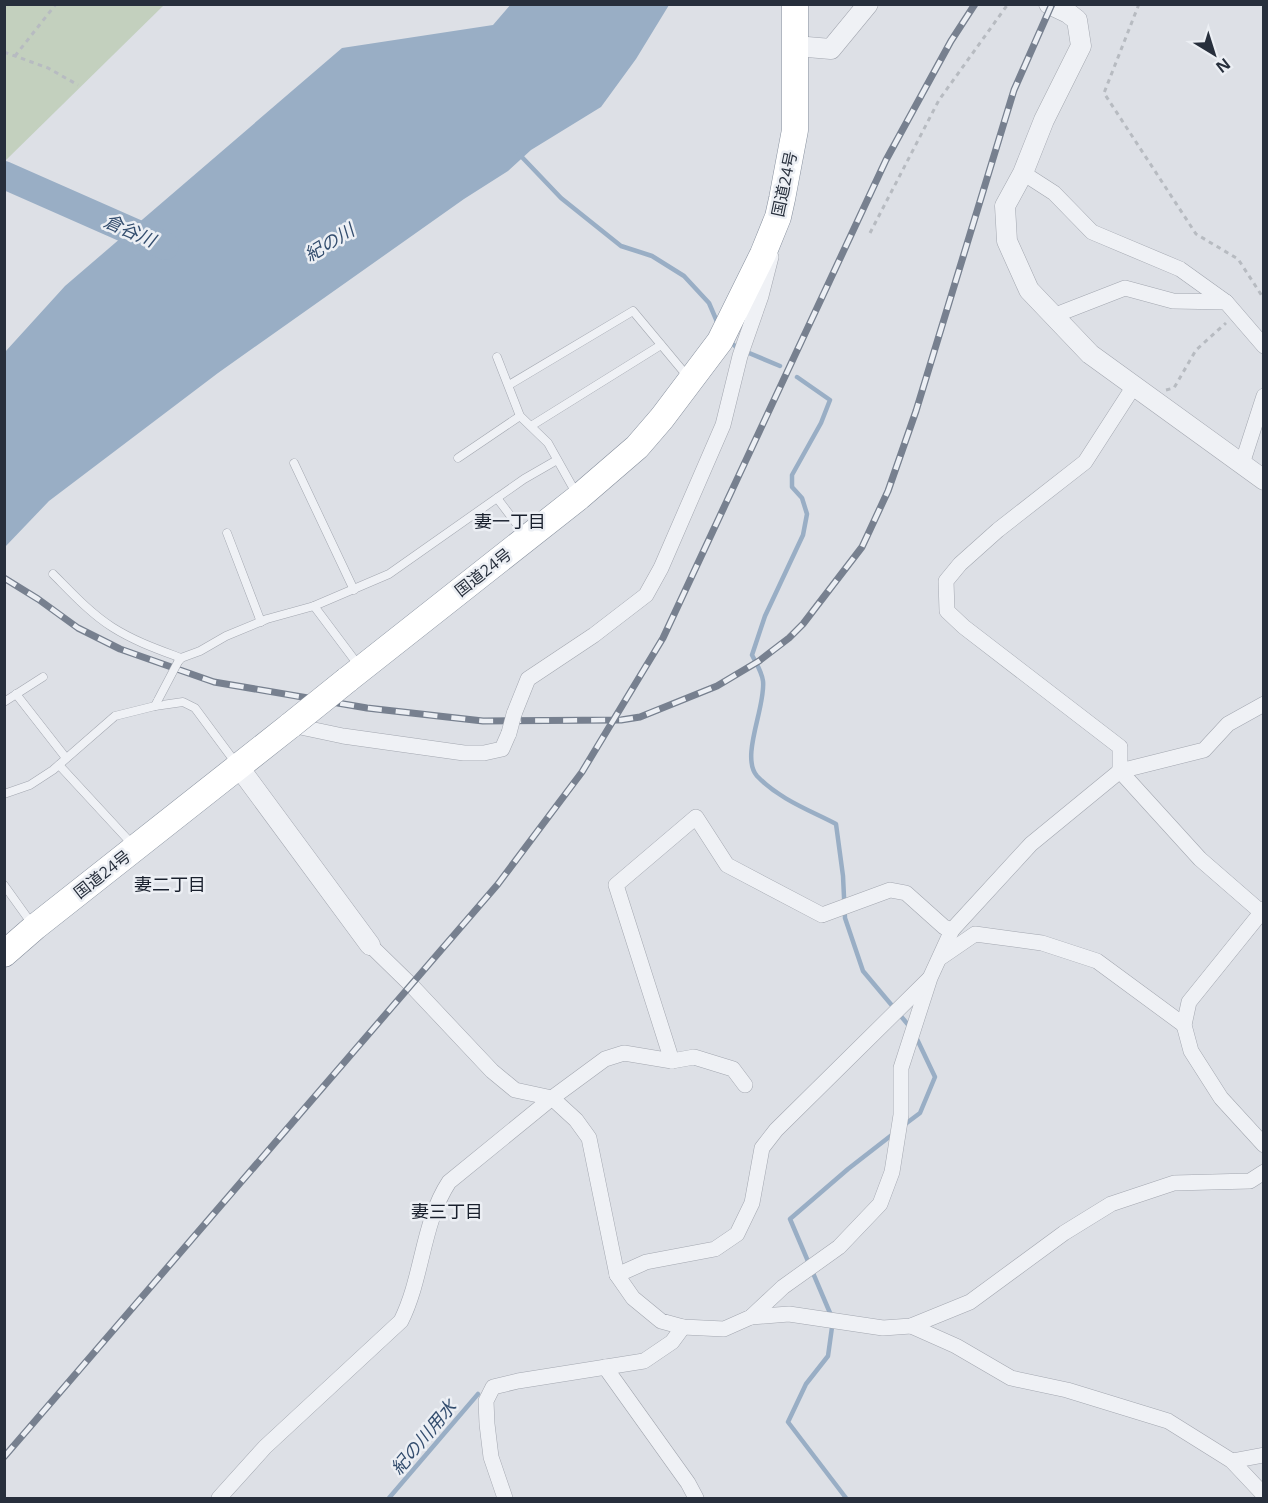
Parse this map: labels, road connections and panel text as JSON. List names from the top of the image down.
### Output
{
  "streets": {
    "highway": ["国道24号"]
  },
  "districts": ["妻一丁目", "妻二丁目", "妻三丁目"],
  "water": ["倉谷川", "紀の川", "紀の川用水"],
  "north": "bottom right"
}
